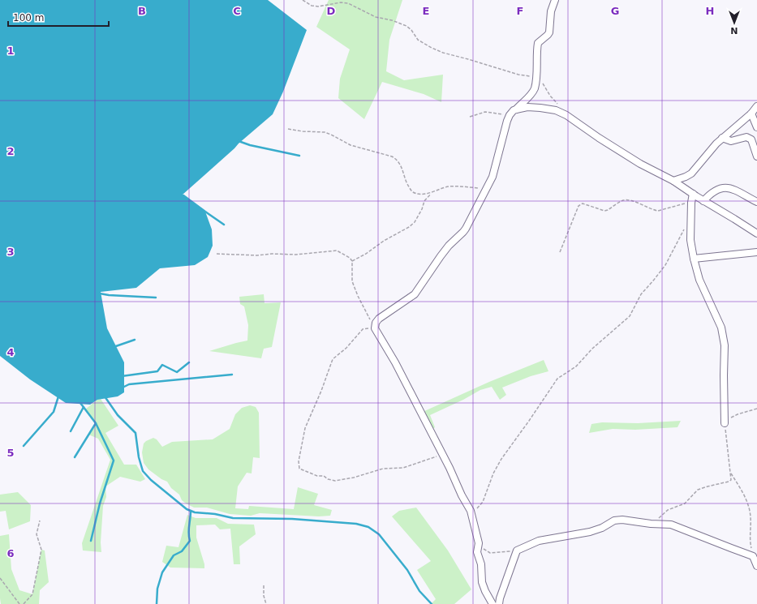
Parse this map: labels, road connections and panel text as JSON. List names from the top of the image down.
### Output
{
  "scale_bar": "100 m",
  "north": "bottom",
  "grid": {
    "columns": [
      "B",
      "C",
      "D",
      "E",
      "F",
      "G",
      "H"
    ],
    "rows": [
      "1",
      "2",
      "3",
      "4",
      "5",
      "6"
    ]
  }
}
